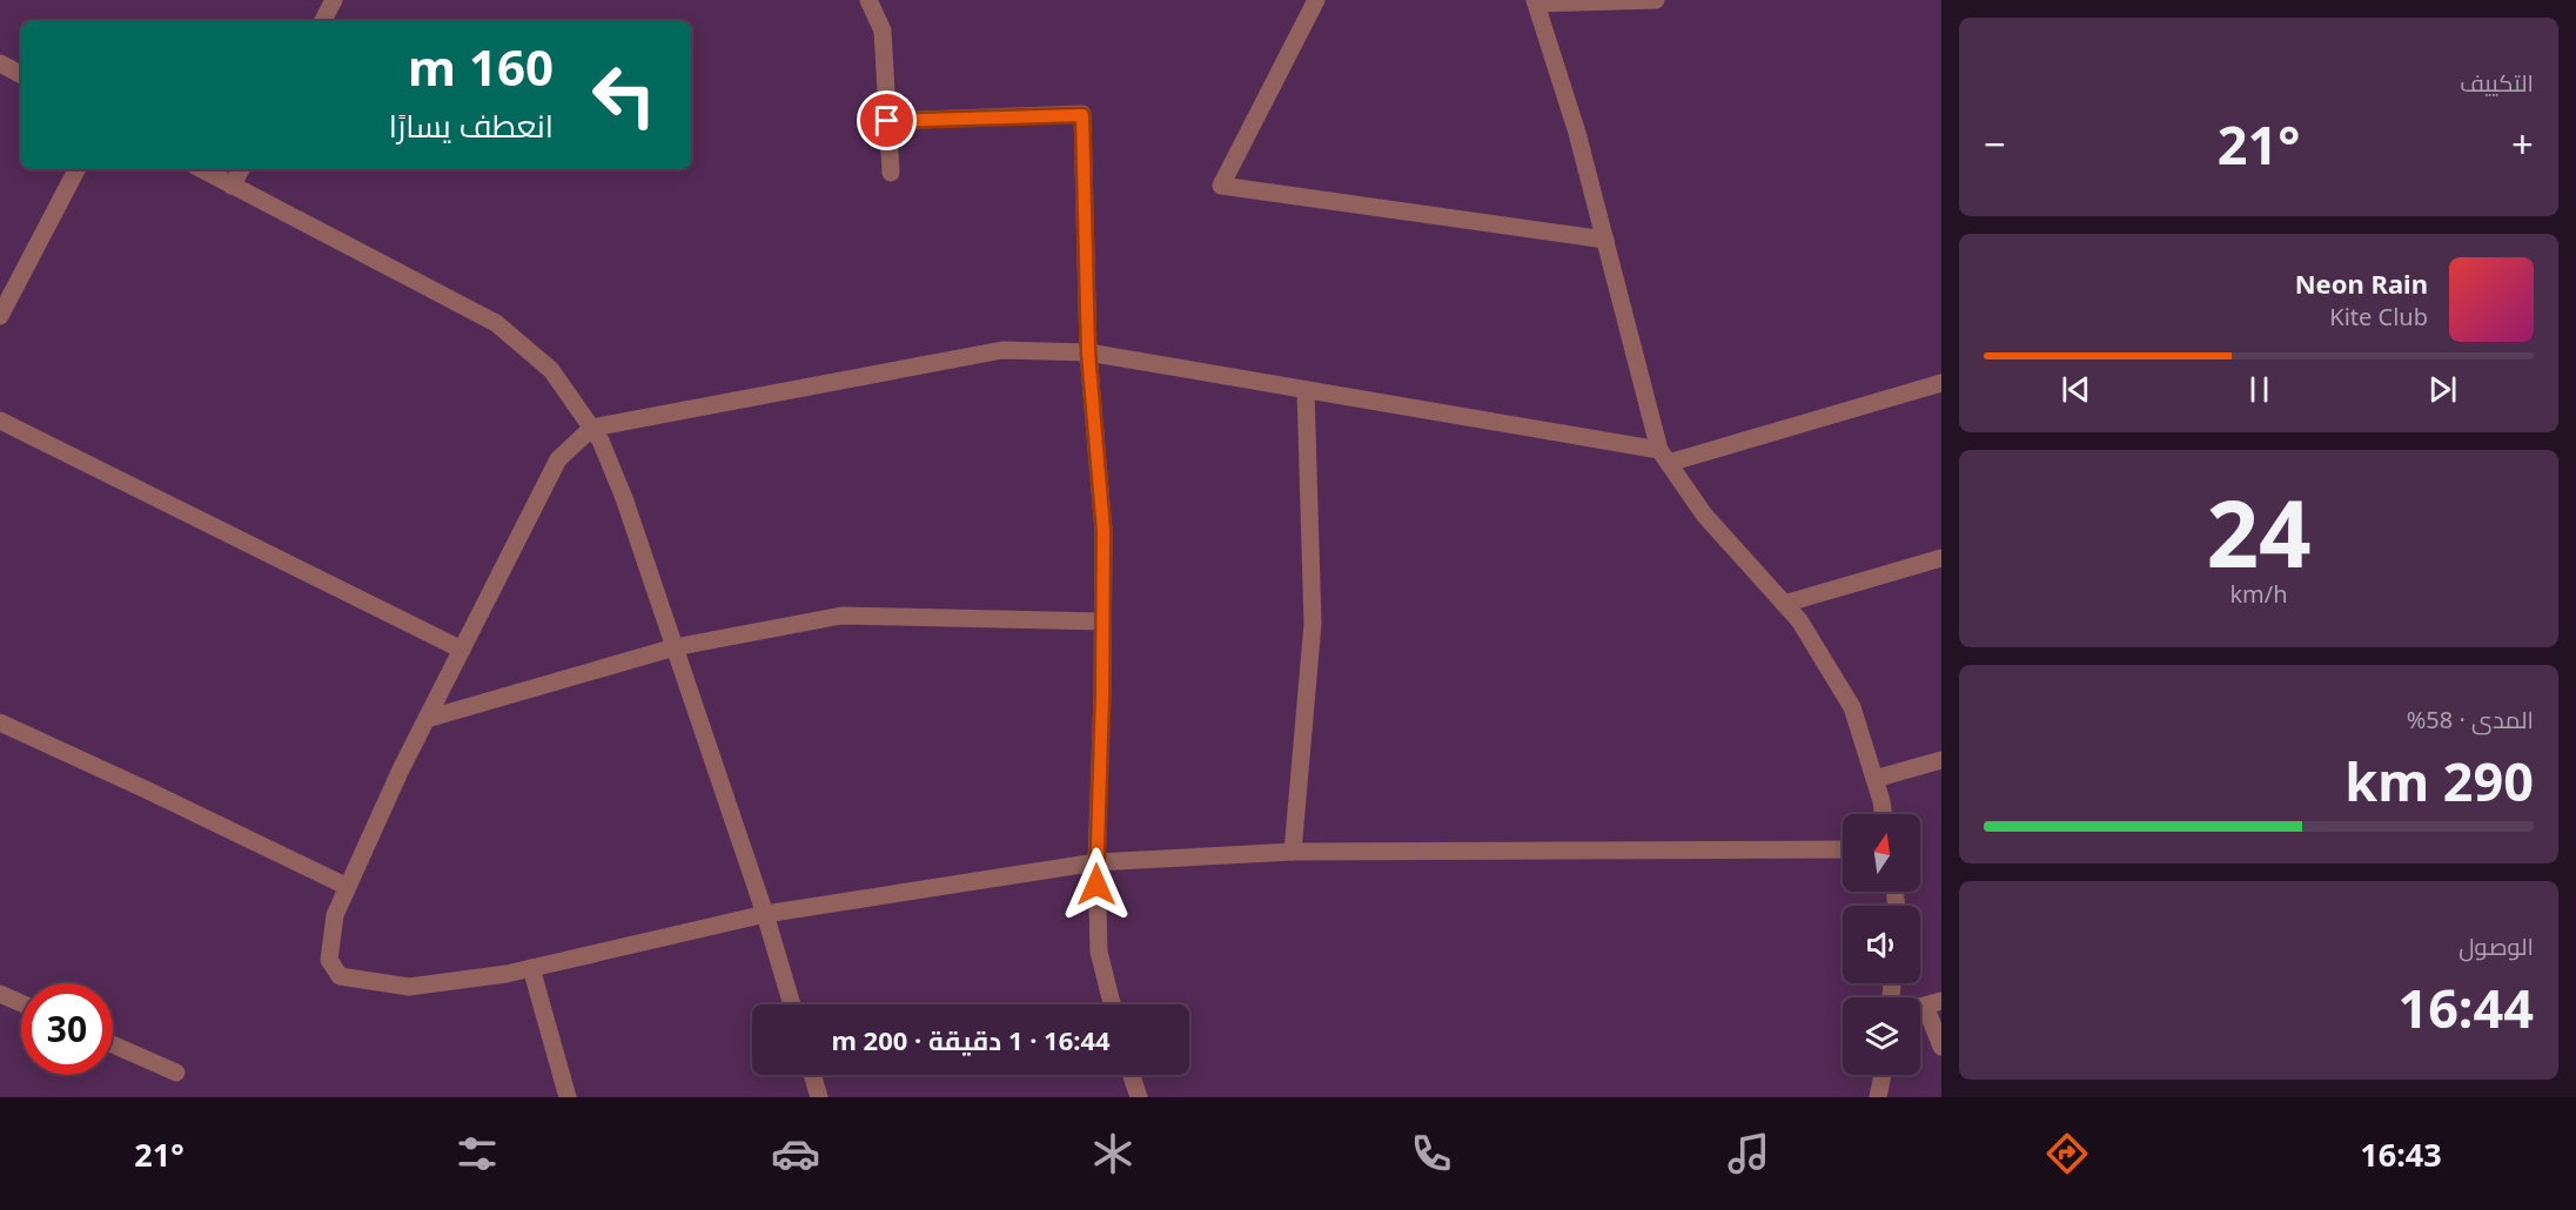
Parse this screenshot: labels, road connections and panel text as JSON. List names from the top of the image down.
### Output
{
  "north": "top",
  "page": {
    "tile": [
      "التكييف",
      ["24", "km/h"],
      ["المدى · 58%", "290 km"],
      ["الوصول", "16:44"]
    ],
    "turn": ["160 m", "انعطف يسارًا"],
    "heat": ["−", "21°", "+"],
    "song": ["Neon Rain", "Kite Club"],
    "limit": "30",
    "trip": "16:44 · 1 دقيقة · 200 m",
    "tabs": ["16:43", "21°"]
  }
}
